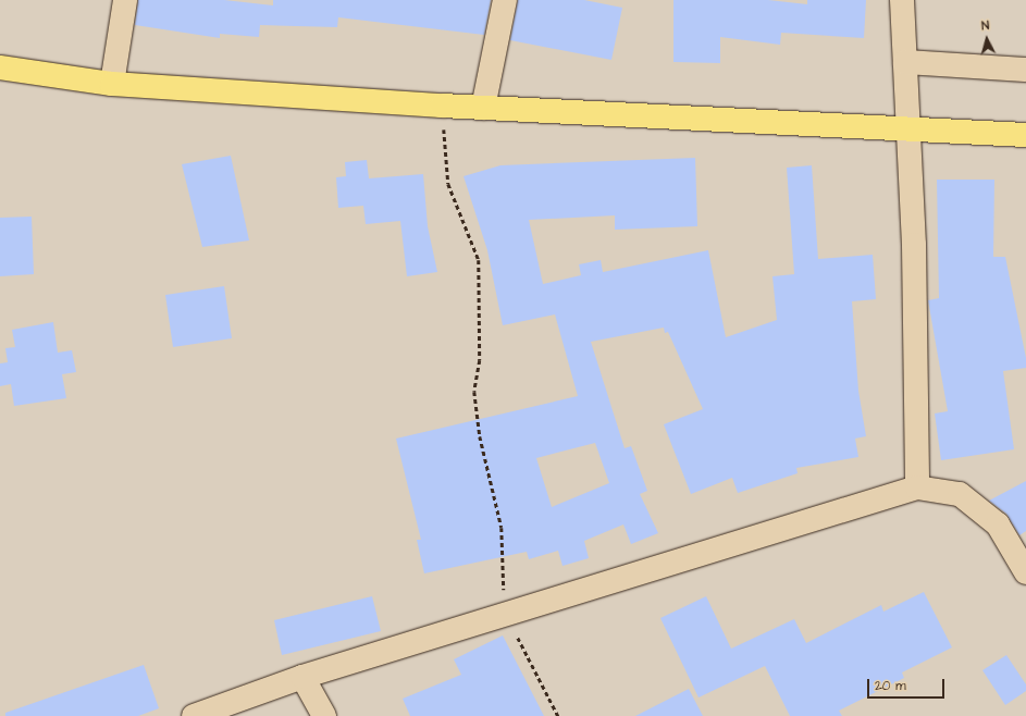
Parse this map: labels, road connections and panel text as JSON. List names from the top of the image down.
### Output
{
  "scale_bar": "20 m",
  "north": "top"
}
